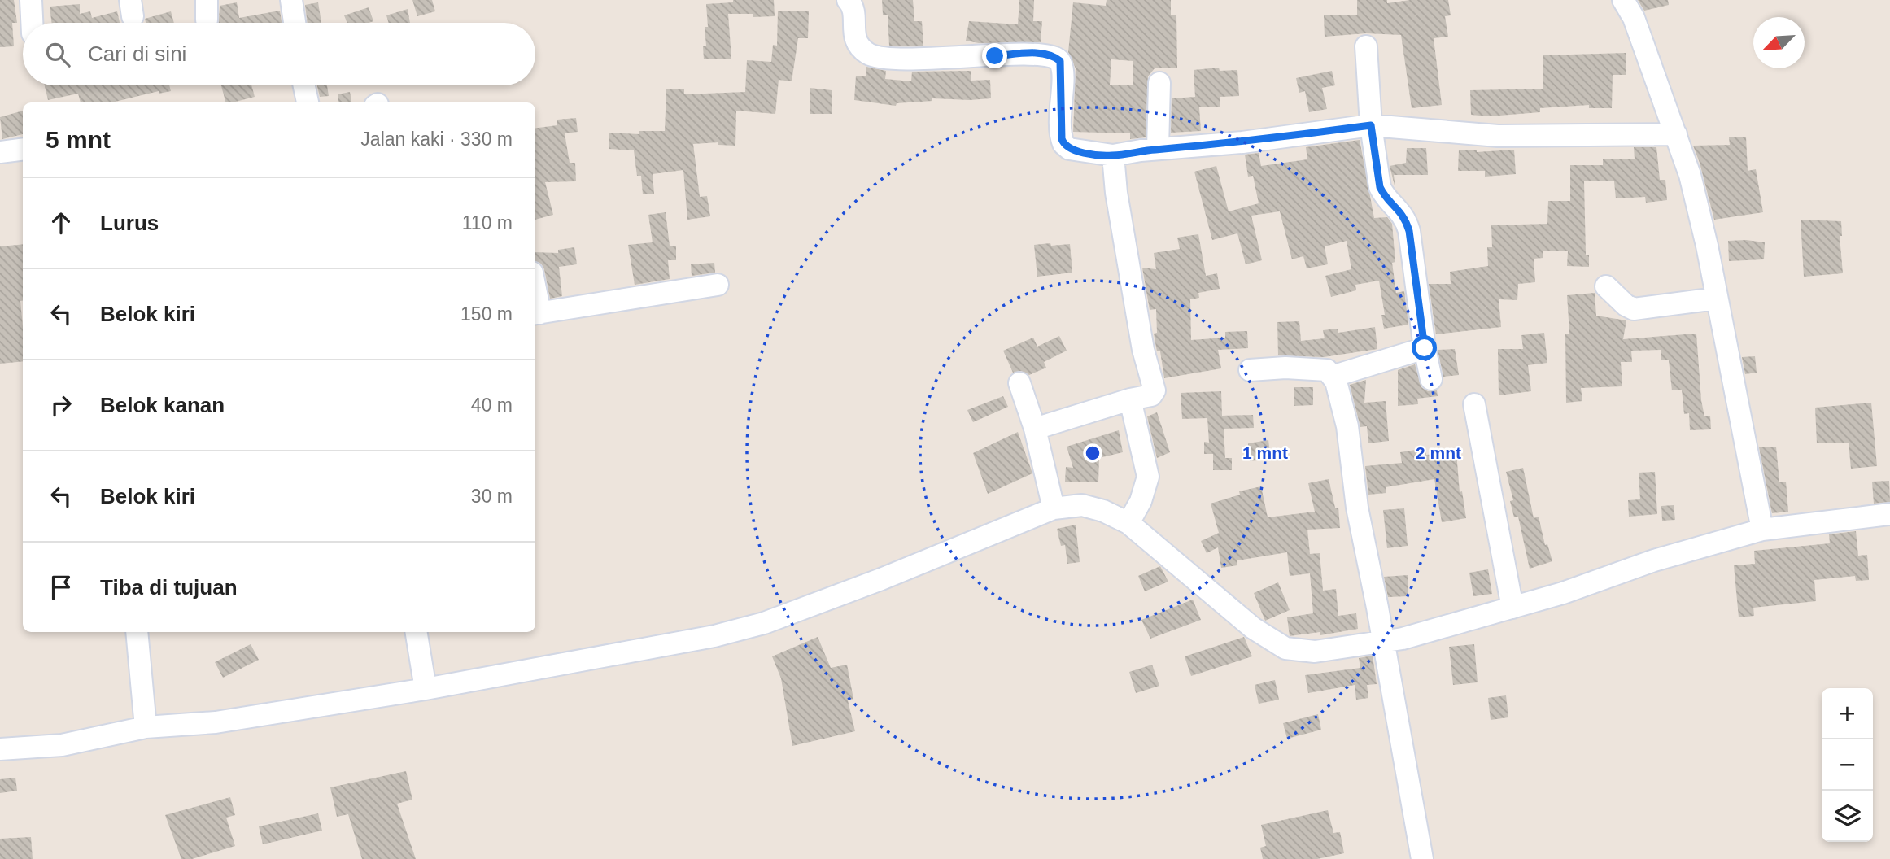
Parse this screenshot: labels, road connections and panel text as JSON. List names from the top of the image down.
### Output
{
  "north": "bottom left",
  "page": {
    "search": "Cari di sini",
    "heading": ["5 mnt", "Jalan kaki · 330 m"],
    "list": [
      ["Lurus", "110 m"],
      ["Belok kiri", "150 m"],
      ["Belok kanan", "40 m"],
      ["Belok kiri", "30 m"],
      "Tiba di tujuan"
    ],
    "map_buttons": ["+", "−"]
  },
  "rings": ["1 mnt", "2 mnt"]
}
